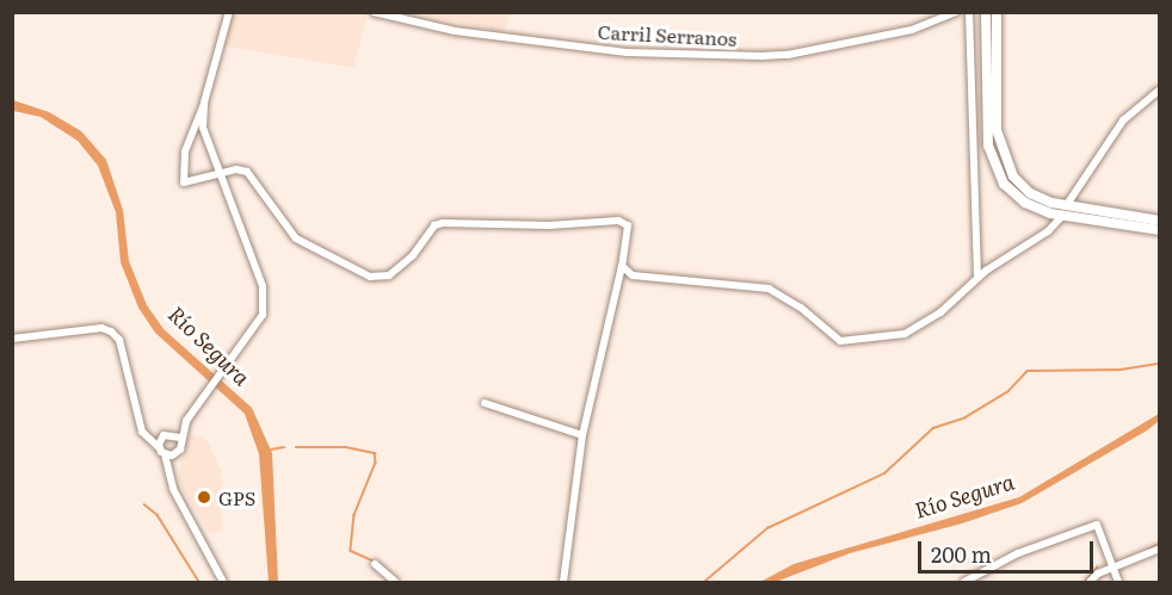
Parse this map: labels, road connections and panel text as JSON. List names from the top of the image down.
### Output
{
  "streets": {
    "street": ["Carril Serranos"]
  },
  "water": ["Río Segura"],
  "places": ["GPS"],
  "scale_bar": "200 m"
}
